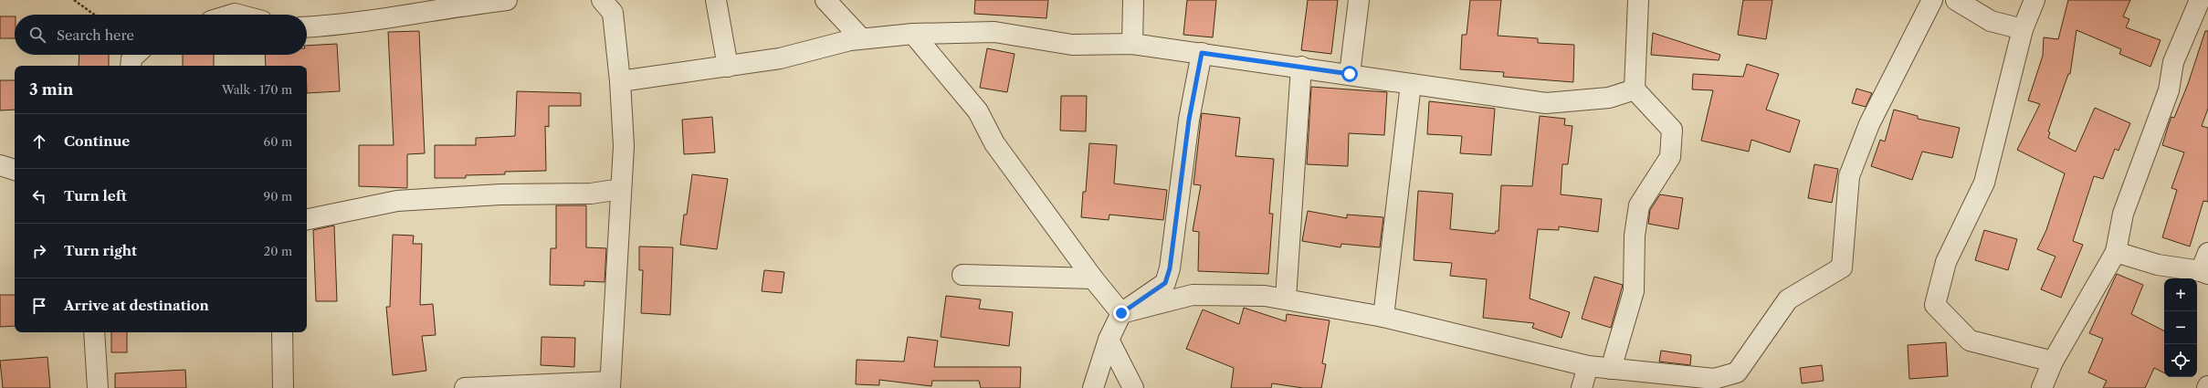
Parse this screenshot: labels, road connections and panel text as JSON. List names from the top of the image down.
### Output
{
  "page": {
    "search": "Search here",
    "heading": ["3 min", "Walk · 170 m"],
    "list": [
      ["Continue", "60 m"],
      ["Turn left", "90 m"],
      ["Turn right", "20 m"],
      "Arrive at destination"
    ],
    "map_buttons": ["+", "−"]
  }
}
